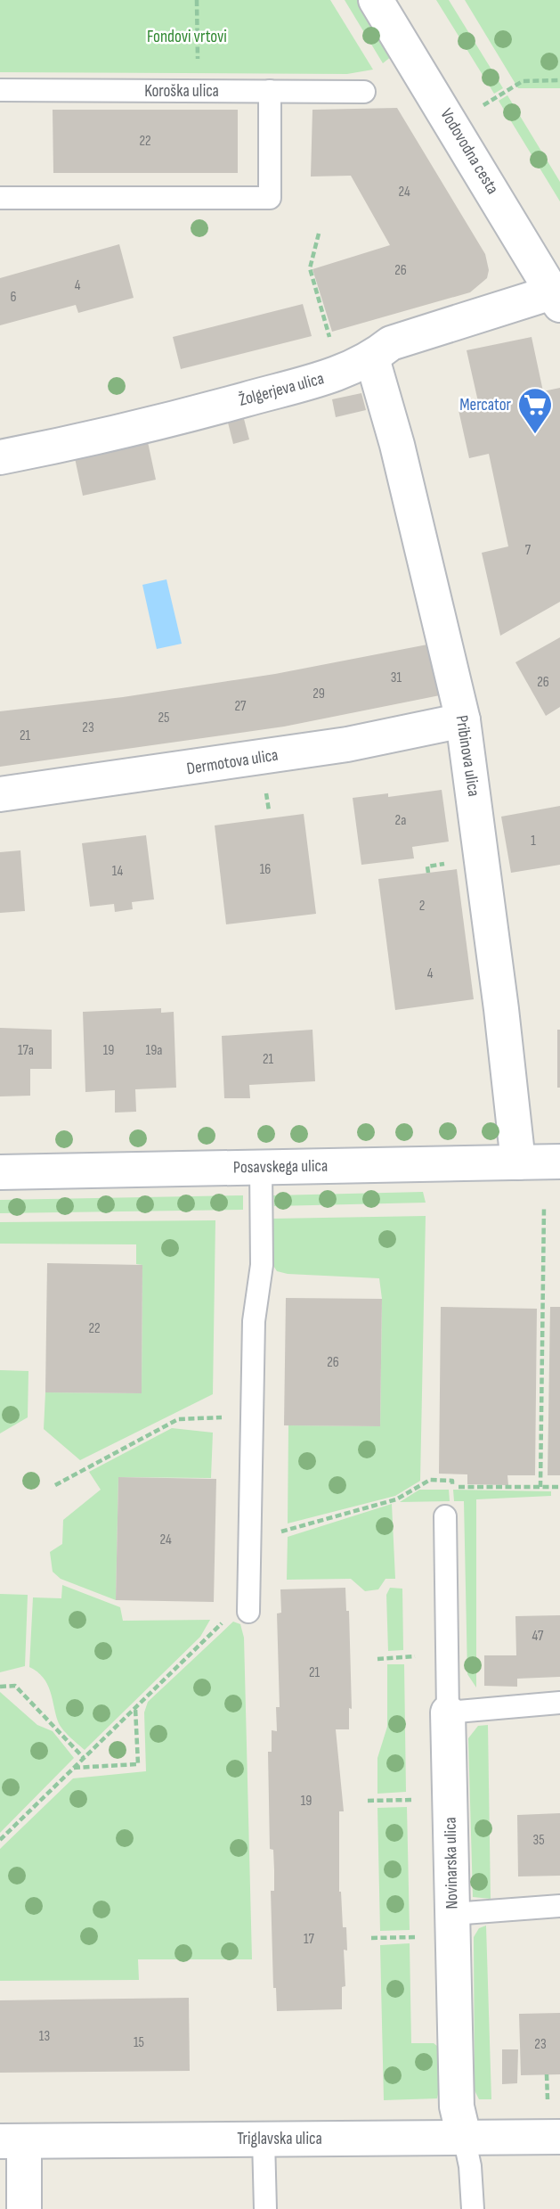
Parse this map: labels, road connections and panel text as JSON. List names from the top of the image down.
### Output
{
  "streets": {
    "street": [
      "Vodovodna cesta",
      "Žolgerjeva ulica",
      "Pribinova ulica",
      "Dermotova ulica",
      "Posavskega ulica",
      "Novinarska ulica",
      "Triglavska ulica"
    ],
    "lane": ["Koroška ulica"]
  },
  "crossings": [
    ["Vodovodna cesta", "Žolgerjeva ulica"],
    ["Žolgerjeva ulica", "Pribinova ulica"],
    ["Pribinova ulica", "Dermotova ulica"],
    ["Pribinova ulica", "Posavskega ulica"],
    ["Novinarska ulica", "Triglavska ulica"]
  ],
  "parks": ["Fondovi vrtovi"],
  "places": {
    "supermarket": ["Mercator"]
  },
  "house_numbers": [
    "22",
    "24",
    "26",
    "4",
    "6",
    "7",
    "31",
    "26",
    "29",
    "27",
    "25",
    "23",
    "21",
    "2a",
    "1",
    "16",
    "14",
    "2",
    "4",
    "17a",
    "19",
    "19a",
    "21",
    "22",
    "26",
    "24",
    "47",
    "21",
    "19",
    "35",
    "17",
    "13",
    "15",
    "23"
  ]
}
